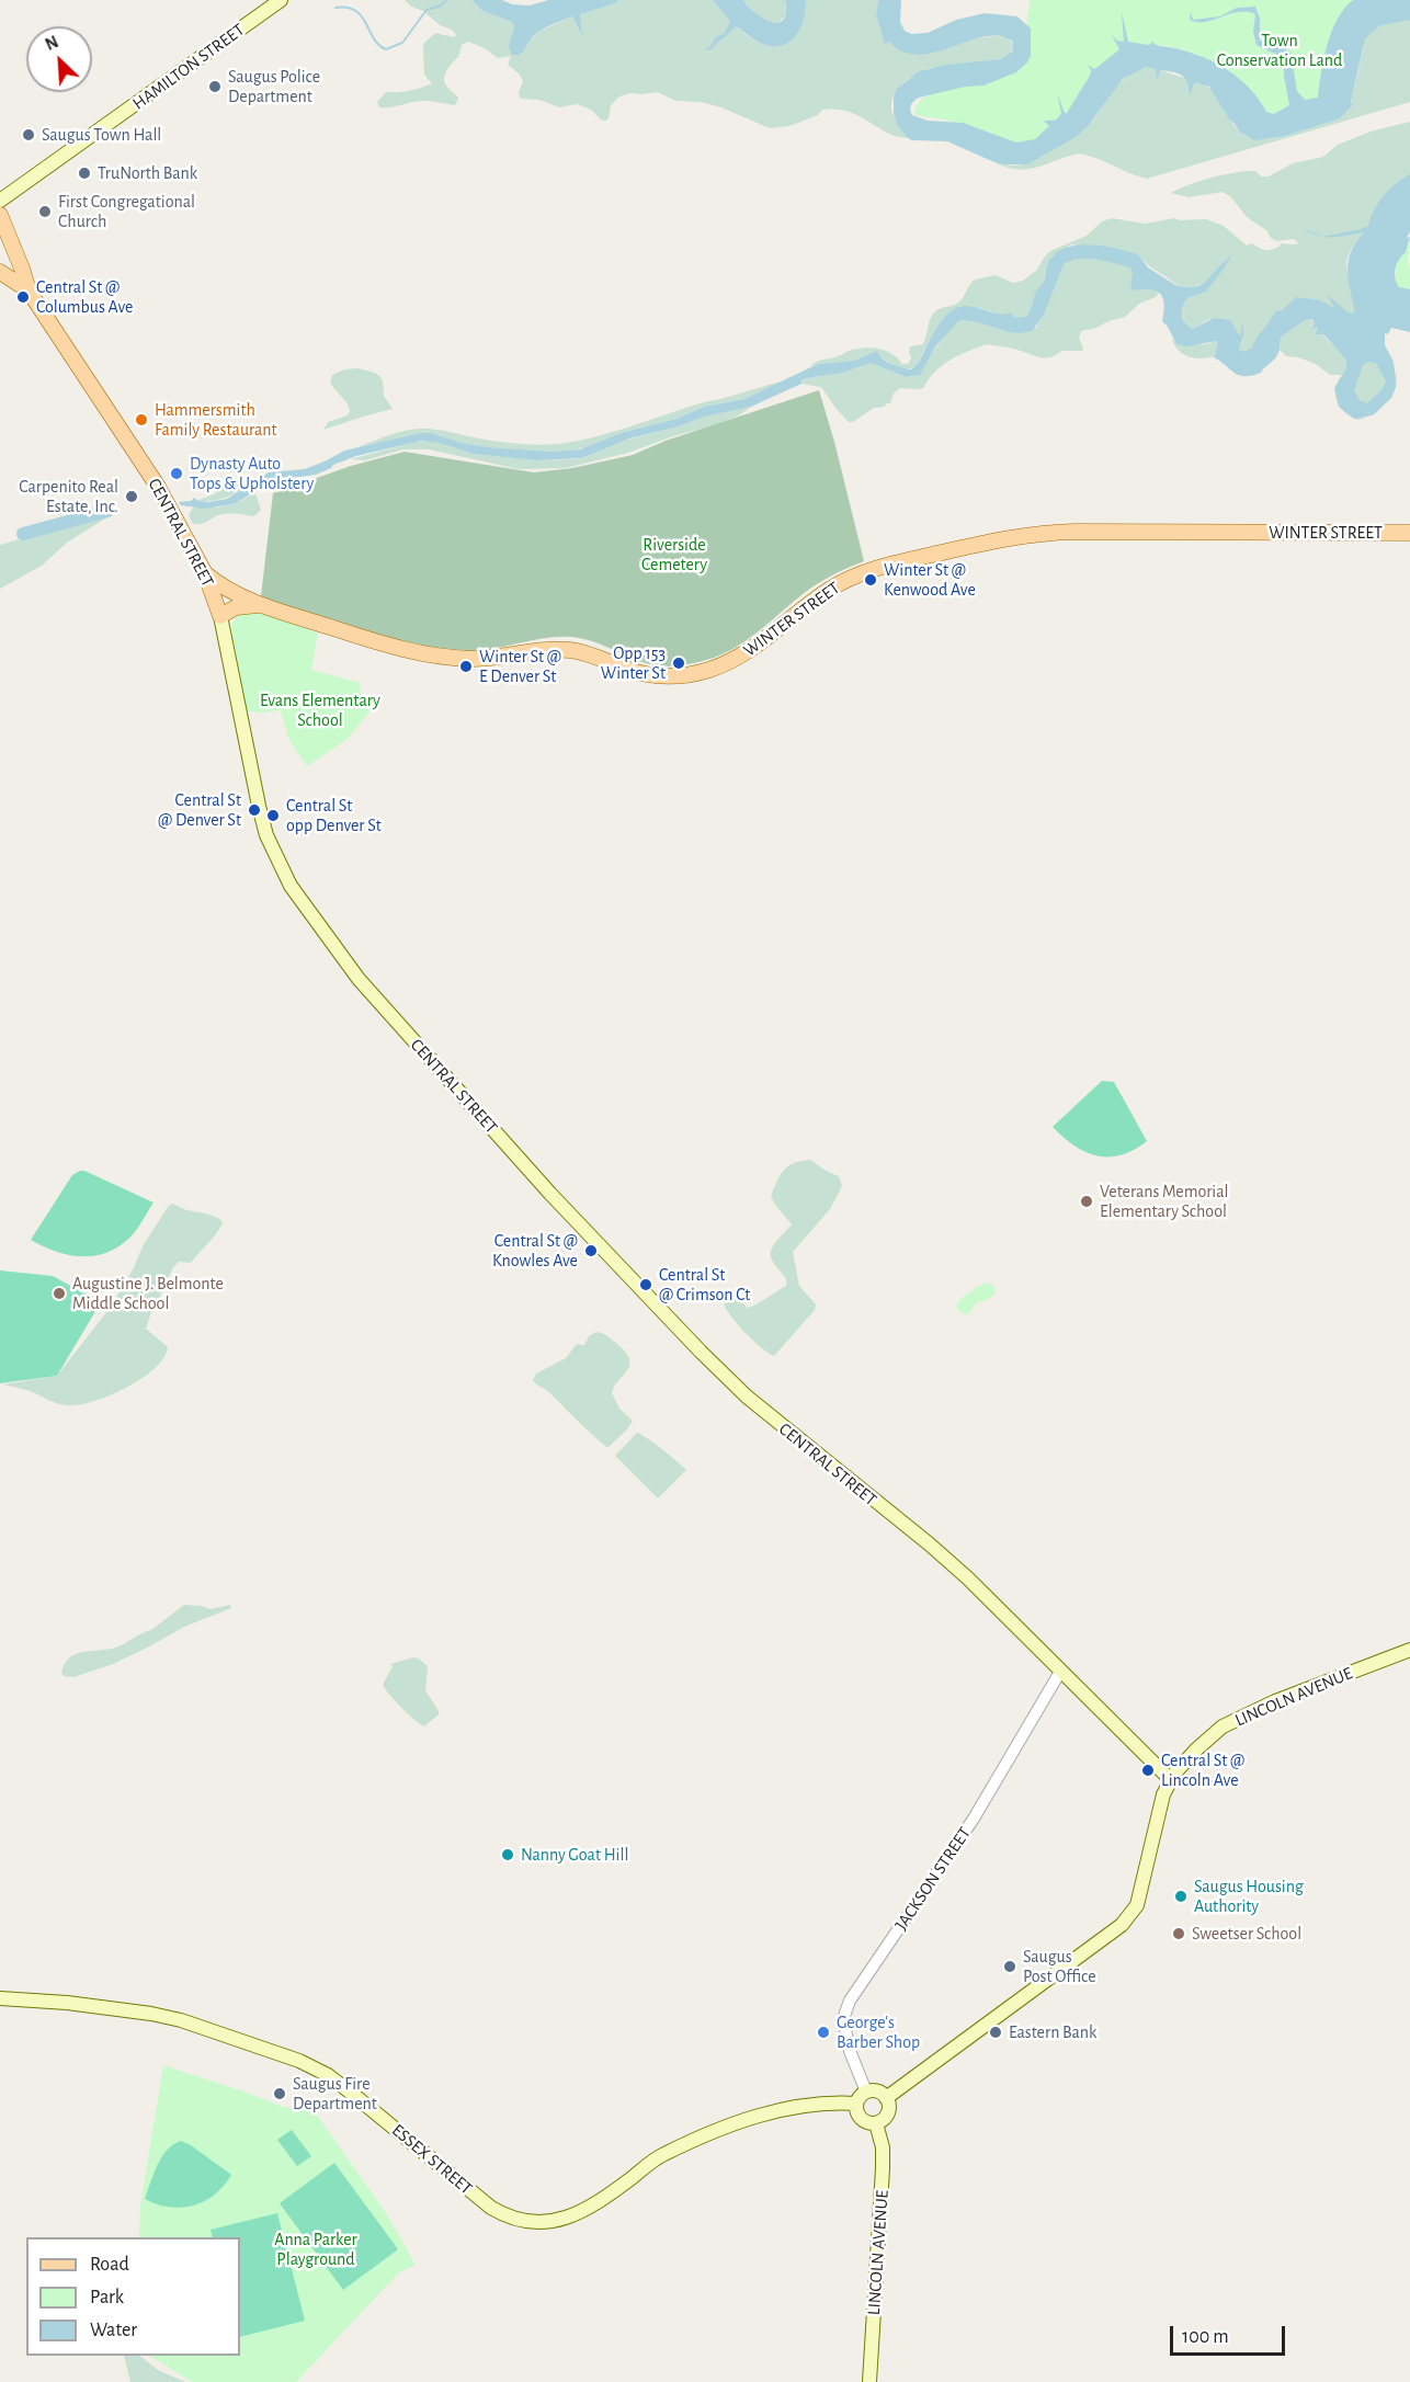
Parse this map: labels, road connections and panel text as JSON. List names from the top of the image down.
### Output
{
  "streets": {
    "main road": [
      "HAMILTON STREET",
      "CENTRAL STREET",
      "WINTER STREET",
      "LINCOLN AVENUE",
      "ESSEX STREET"
    ],
    "street": ["JACKSON STREET"]
  },
  "crossings": [
    ["CENTRAL STREET", "WINTER STREET"],
    ["CENTRAL STREET", "LINCOLN AVENUE"],
    ["CENTRAL STREET", "JACKSON STREET"],
    ["LINCOLN AVENUE", "JACKSON STREET"],
    ["LINCOLN AVENUE", "ESSEX STREET"],
    ["JACKSON STREET", "ESSEX STREET"]
  ],
  "parks": [
    "Town Conservation Land",
    "Riverside Cemetery",
    "Evans Elementary School",
    "Anna Parker Playground"
  ],
  "places": [
    "Saugus Police Department",
    "Saugus Town Hall",
    "TruNorth Bank",
    "First Congregational Church",
    "Central St @ Columbus Ave",
    "Hammersmith Family Restaurant",
    "Dynasty Auto Tops & Upholstery",
    "Carpenito Real Estate, Inc.",
    "Winter St @ Kenwood Ave",
    "Opp 153 Winter St",
    "Winter St @ E Denver St",
    "Central St @ Denver St",
    "Central St opp Denver St",
    "Veterans Memorial Elementary School",
    "Central St @ Knowles Ave",
    "Central St @ Crimson Ct",
    "Augustine J. Belmonte Middle School",
    "Central St @ Lincoln Ave",
    "Nanny Goat Hill",
    "Saugus Housing Authority",
    "Sweetser School",
    "Saugus Post Office",
    "George's Barber Shop",
    "Eastern Bank",
    "Saugus Fire Department"
  ],
  "legend": ["Road", "Park", "Water"],
  "scale_bar": "100 m",
  "north": "top left"
}
